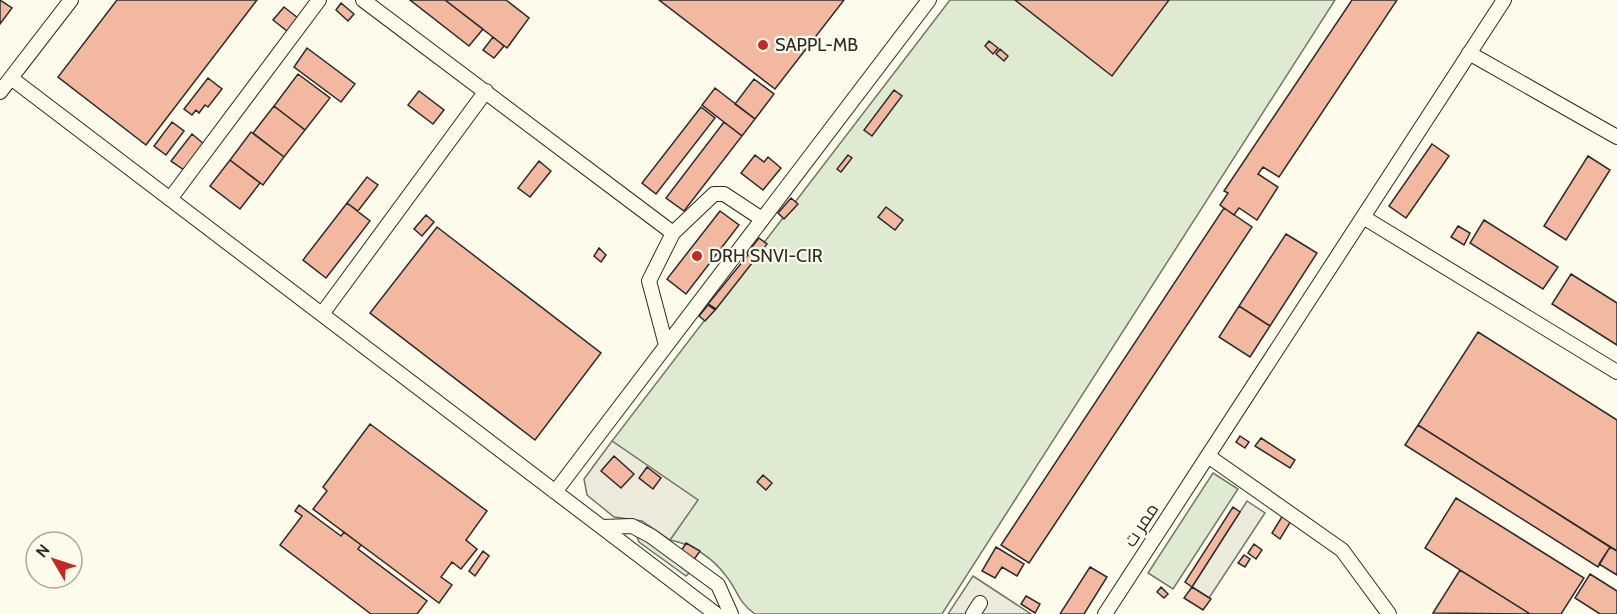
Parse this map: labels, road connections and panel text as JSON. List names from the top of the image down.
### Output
{
  "streets": {
    "lane": ["ممر ت"]
  },
  "places": ["SAPPL-MB", "DRH SNVI-CIR"],
  "north": "top left"
}
